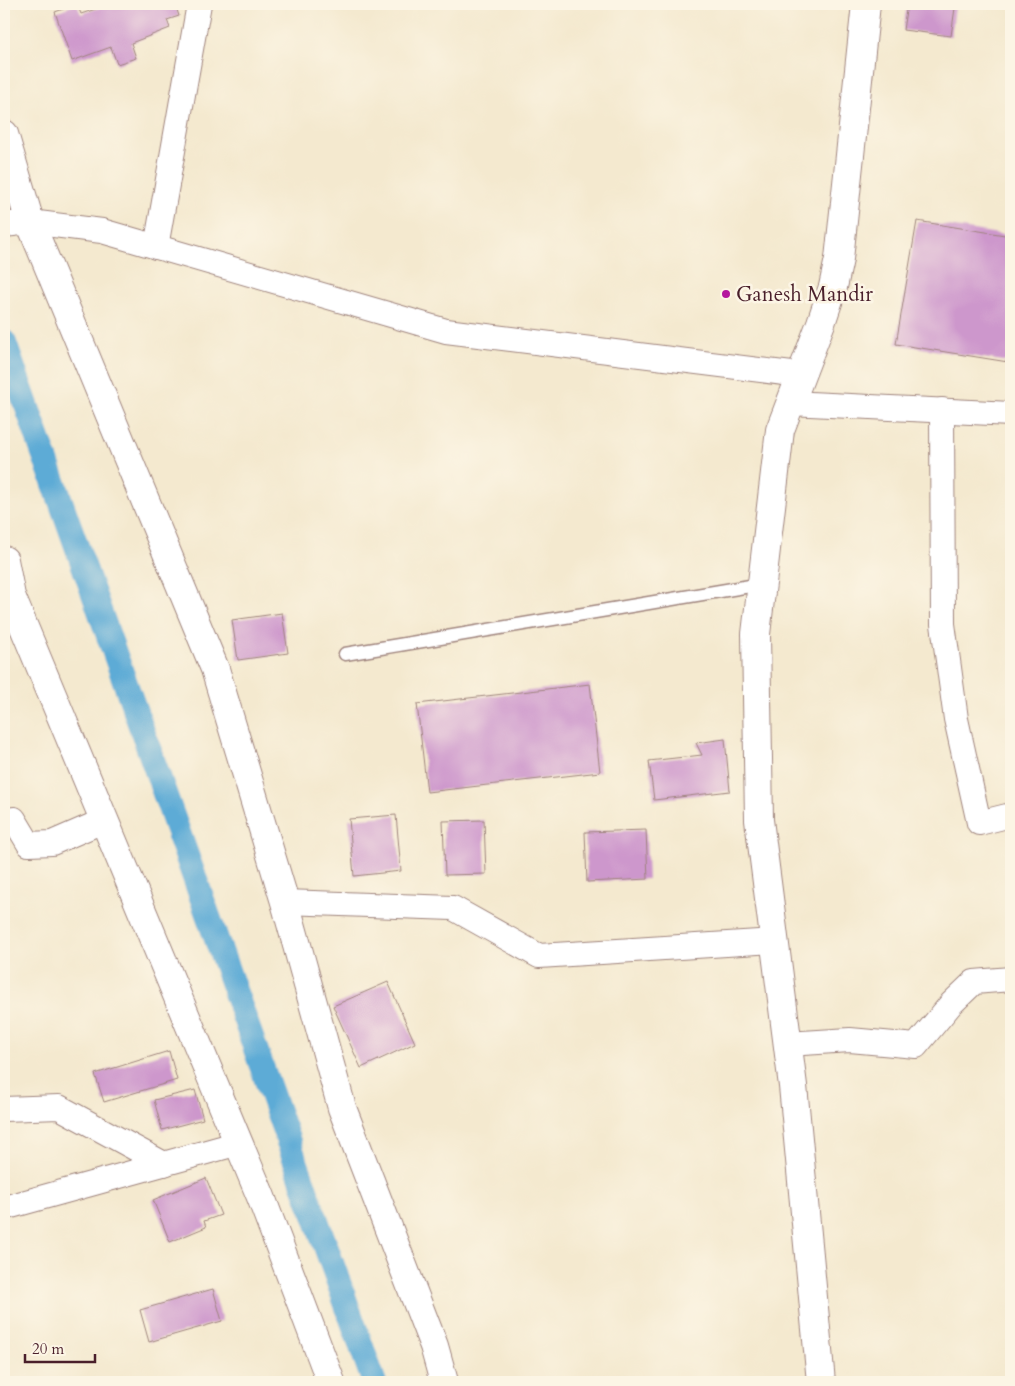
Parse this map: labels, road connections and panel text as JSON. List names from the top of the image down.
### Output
{
  "places": ["Ganesh Mandir"],
  "scale_bar": "20 m"
}
